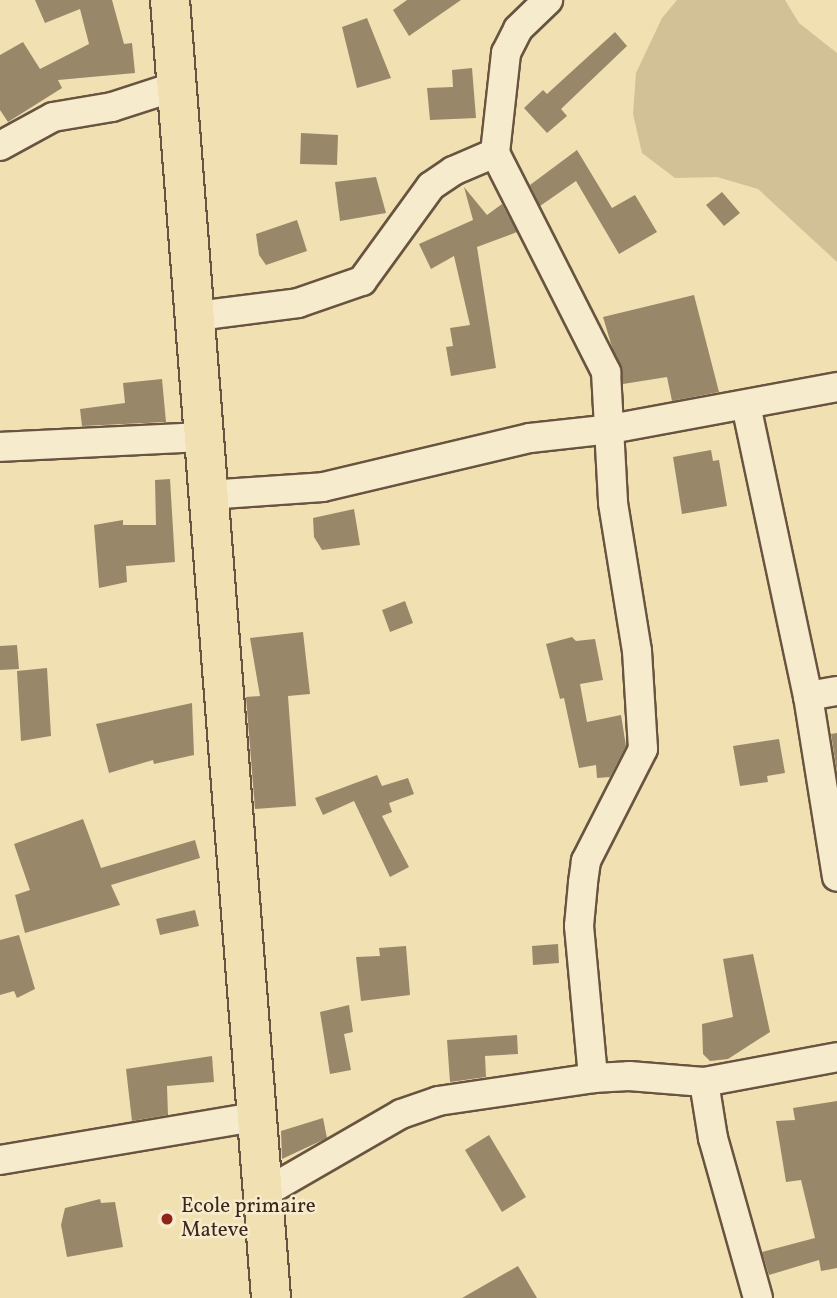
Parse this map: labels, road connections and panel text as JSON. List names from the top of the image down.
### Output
{
  "places": ["Ecole primaire Mateve"]
}
